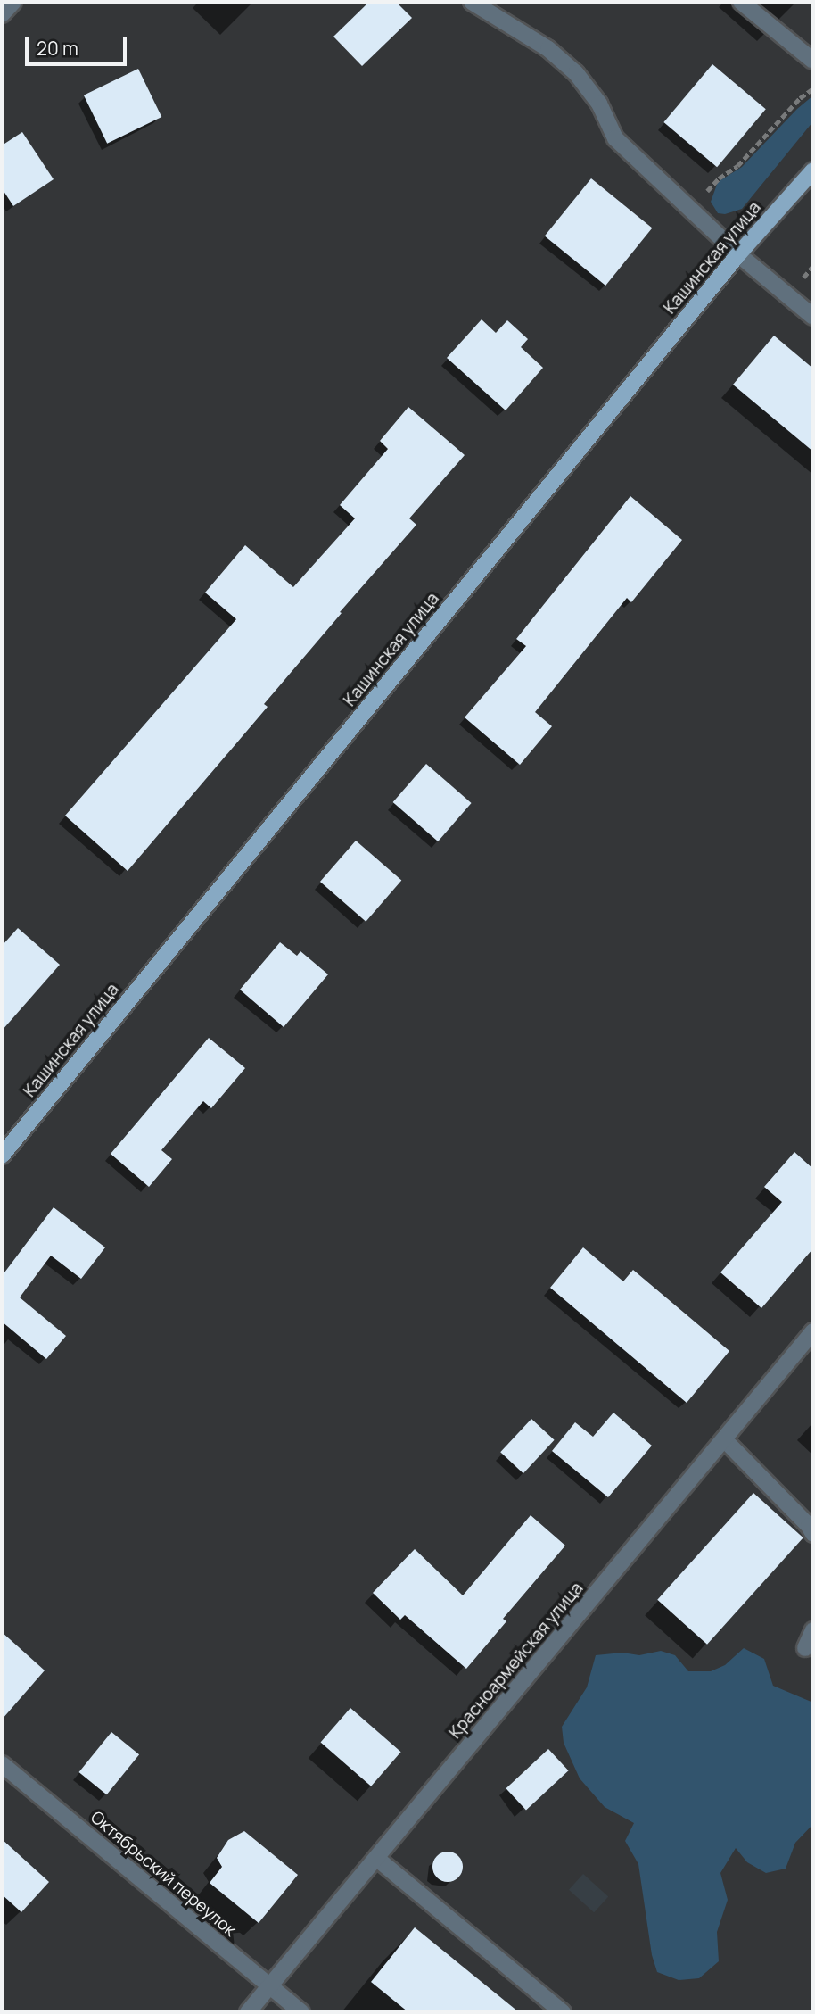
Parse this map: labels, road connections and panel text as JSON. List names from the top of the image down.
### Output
{
  "streets": {
    "main road": ["Кашинская улица"],
    "street": ["Красноармейская улица", "Октябрьский переулок"]
  },
  "crossings": [
    ["Красноармейская улица", "Октябрьский переулок"]
  ],
  "scale_bar": "20 m"
}
